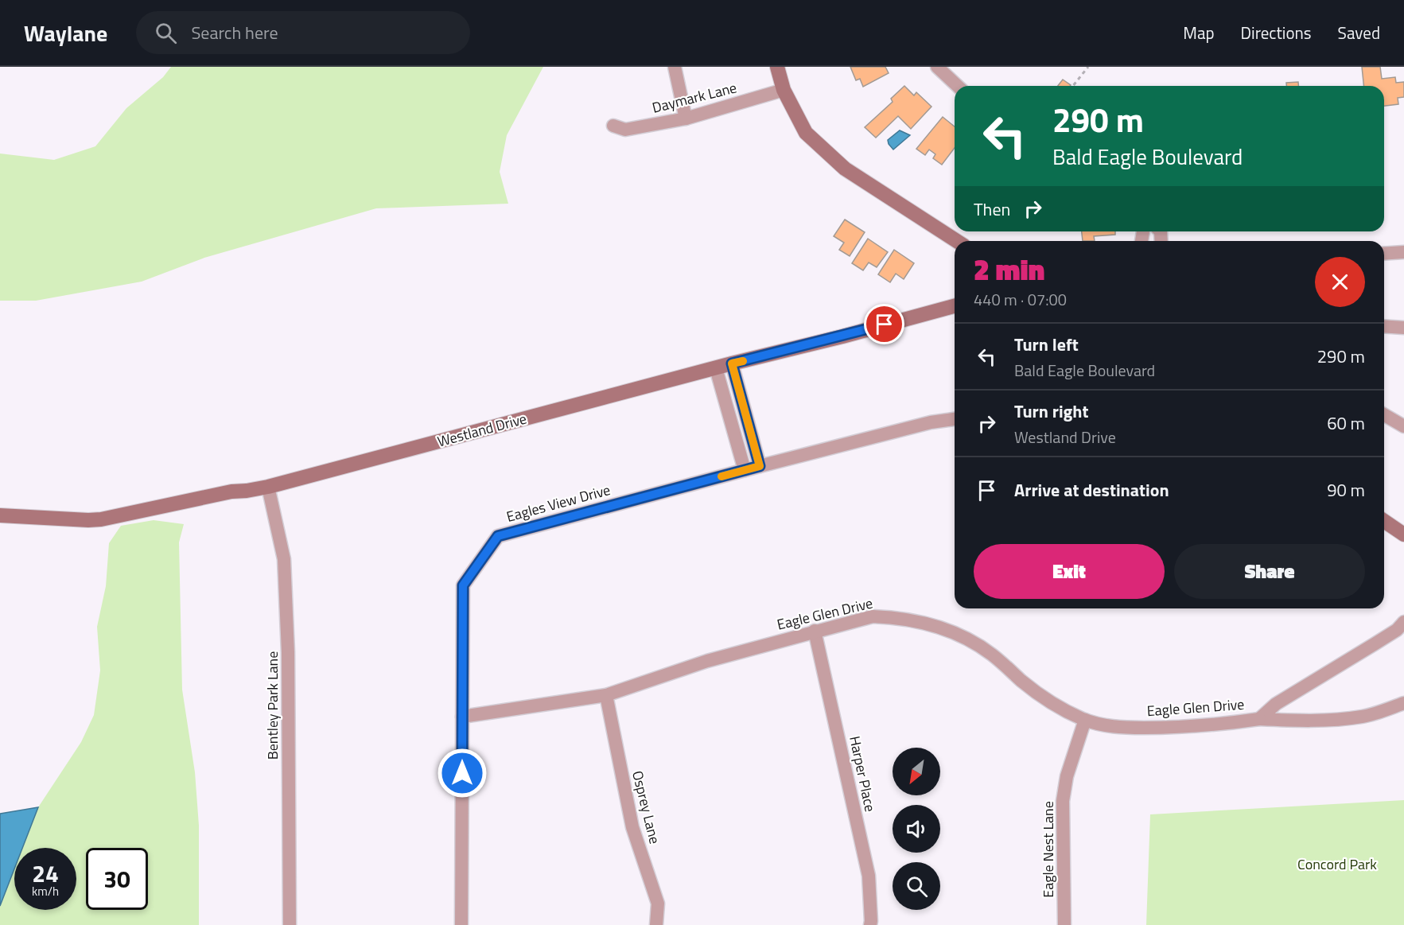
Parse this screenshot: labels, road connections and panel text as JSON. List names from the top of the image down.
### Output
{
  "streets": {
    "main road": ["Westland Drive"],
    "street": [
      "Daymark Lane",
      "Eagles View Drive",
      "Eagle Glen Drive",
      "Bentley Park Lane",
      "Harper Place",
      "Osprey Lane",
      "Eagle Nest Lane"
    ]
  },
  "crossings": [
    ["Westland Drive", "Bentley Park Lane"],
    ["Eagles View Drive", "Eagle Glen Drive"],
    ["Eagle Glen Drive", "Harper Place"],
    ["Eagle Glen Drive", "Osprey Lane"],
    ["Eagle Glen Drive", "Eagle Nest Lane"]
  ],
  "parks": ["Concord Park"],
  "north": "bottom left",
  "page": {
    "header": "Waylane",
    "search": "Search here",
    "nav": ["Map", "Directions", "Saved"],
    "turn": ["290 m", "Bald Eagle Boulevard"],
    "then": "Then",
    "heading": ["2 min", "440 m · 07:00"],
    "list": [
      {
        "name": "Turn left",
        "note": "Bald Eagle Boulevard",
        "value": "290 m"
      },
      {
        "name": "Turn right",
        "note": "Westland Drive",
        "value": "60 m"
      },
      {
        "name": "Arrive at destination",
        "value": "90 m"
      }
    ],
    "buttons": ["Exit", "Share"],
    "speed": "24 km/h",
    "limit": "30"
  }
}
